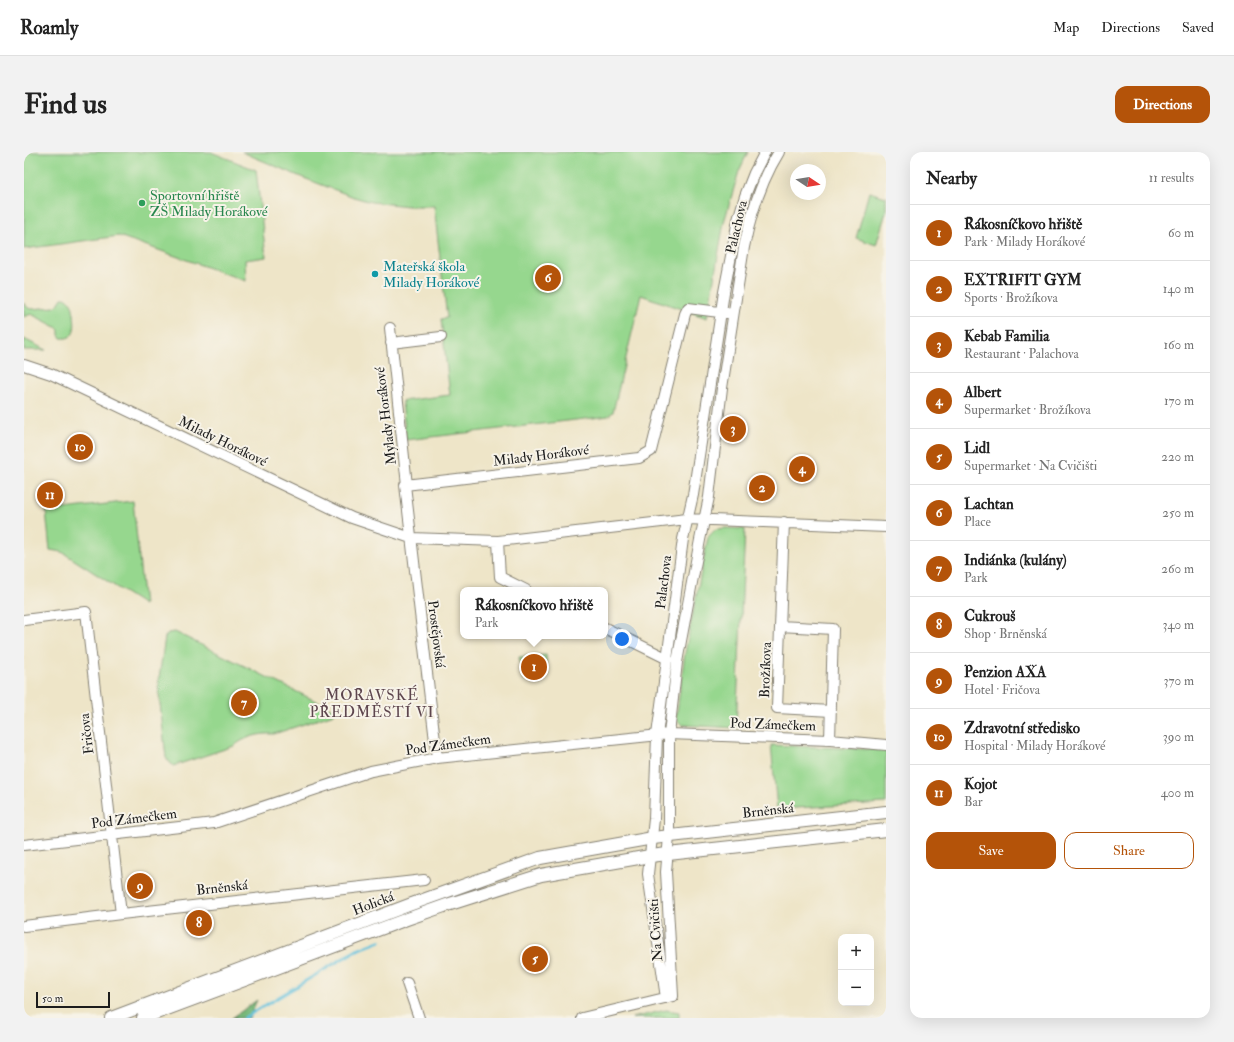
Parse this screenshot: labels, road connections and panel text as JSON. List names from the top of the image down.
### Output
{
  "streets": {
    "main road": ["Brněnská", "Holická"],
    "street": [
      "Palachova",
      "Mylady Horákové",
      "Milady Horákové",
      "Prostějovská",
      "Brožíkova",
      "Pod Zámečkem",
      "Fričova",
      "Na Cvičišti"
    ]
  },
  "crossings": [
    ["Palachova", "Milady Horákové"],
    ["Palachova", "Pod Zámečkem"],
    ["Palachova", "Brněnská"],
    ["Palachova", "Holická"],
    ["Palachova", "Na Cvičišti"],
    ["Mylady Horákové", "Milady Horákové"],
    ["Milady Horákové", "Prostějovská"],
    ["Prostějovská", "Pod Zámečkem"],
    ["Brožíkova", "Pod Zámečkem"],
    ["Pod Zámečkem", "Fričova"],
    ["Fričova", "Brněnská"],
    ["Brněnská", "Holická"],
    ["Holická", "Na Cvičišti"]
  ],
  "districts": ["MORAVSKÉ PŘEDMĚSTÍ VI"],
  "places": ["Sportovní hřiště ZŠ Milady Horákové", "Mateřská škola Milady Horákové"],
  "scale_bar": "50 m",
  "north": "right",
  "page": {
    "header": "Roamly",
    "nav": ["Map", "Directions", "Saved"],
    "buttons": [
      "Directions",
      ["Save", "Share"]
    ],
    "title": "Find us",
    "heading": ["Nearby", "11 results"],
    "list": [
      {
        "mark": "1",
        "name": "Rákosníčkovo hřiště",
        "note": "Park · Milady Horákové",
        "value": "60 m"
      },
      {
        "mark": "2",
        "name": "EXTRIFIT GYM",
        "note": "Sports · Brožíkova",
        "value": "140 m"
      },
      {
        "mark": "3",
        "name": "Kebab Familia",
        "note": "Restaurant · Palachova",
        "value": "160 m"
      },
      {
        "mark": "4",
        "name": "Albert",
        "note": "Supermarket · Brožíkova",
        "value": "170 m"
      },
      {
        "mark": "5",
        "name": "Lidl",
        "note": "Supermarket · Na Cvičišti",
        "value": "220 m"
      },
      {
        "mark": "6",
        "name": "Lachtan",
        "note": "Place",
        "value": "250 m"
      },
      {
        "mark": "7",
        "name": "Indiánka (kulány)",
        "note": "Park",
        "value": "260 m"
      },
      {
        "mark": "8",
        "name": "Cukrouš",
        "note": "Shop · Brněnská",
        "value": "340 m"
      },
      {
        "mark": "9",
        "name": "Penzion AXA",
        "note": "Hotel · Fričova",
        "value": "370 m"
      },
      {
        "mark": "10",
        "name": "Zdravotní středisko",
        "note": "Hospital · Milady Horákové",
        "value": "390 m"
      },
      {
        "mark": "11",
        "name": "Kojot",
        "note": "Bar",
        "value": "400 m"
      }
    ],
    "pins": [
      "6",
      "3",
      "10",
      "4",
      "2",
      "11",
      "1",
      "7",
      "9",
      "8",
      "5"
    ],
    "popup": ["Rákosníčkovo hřiště", "Park"],
    "map_buttons": ["+", "−"],
    "scale": "50 m"
  }
}
